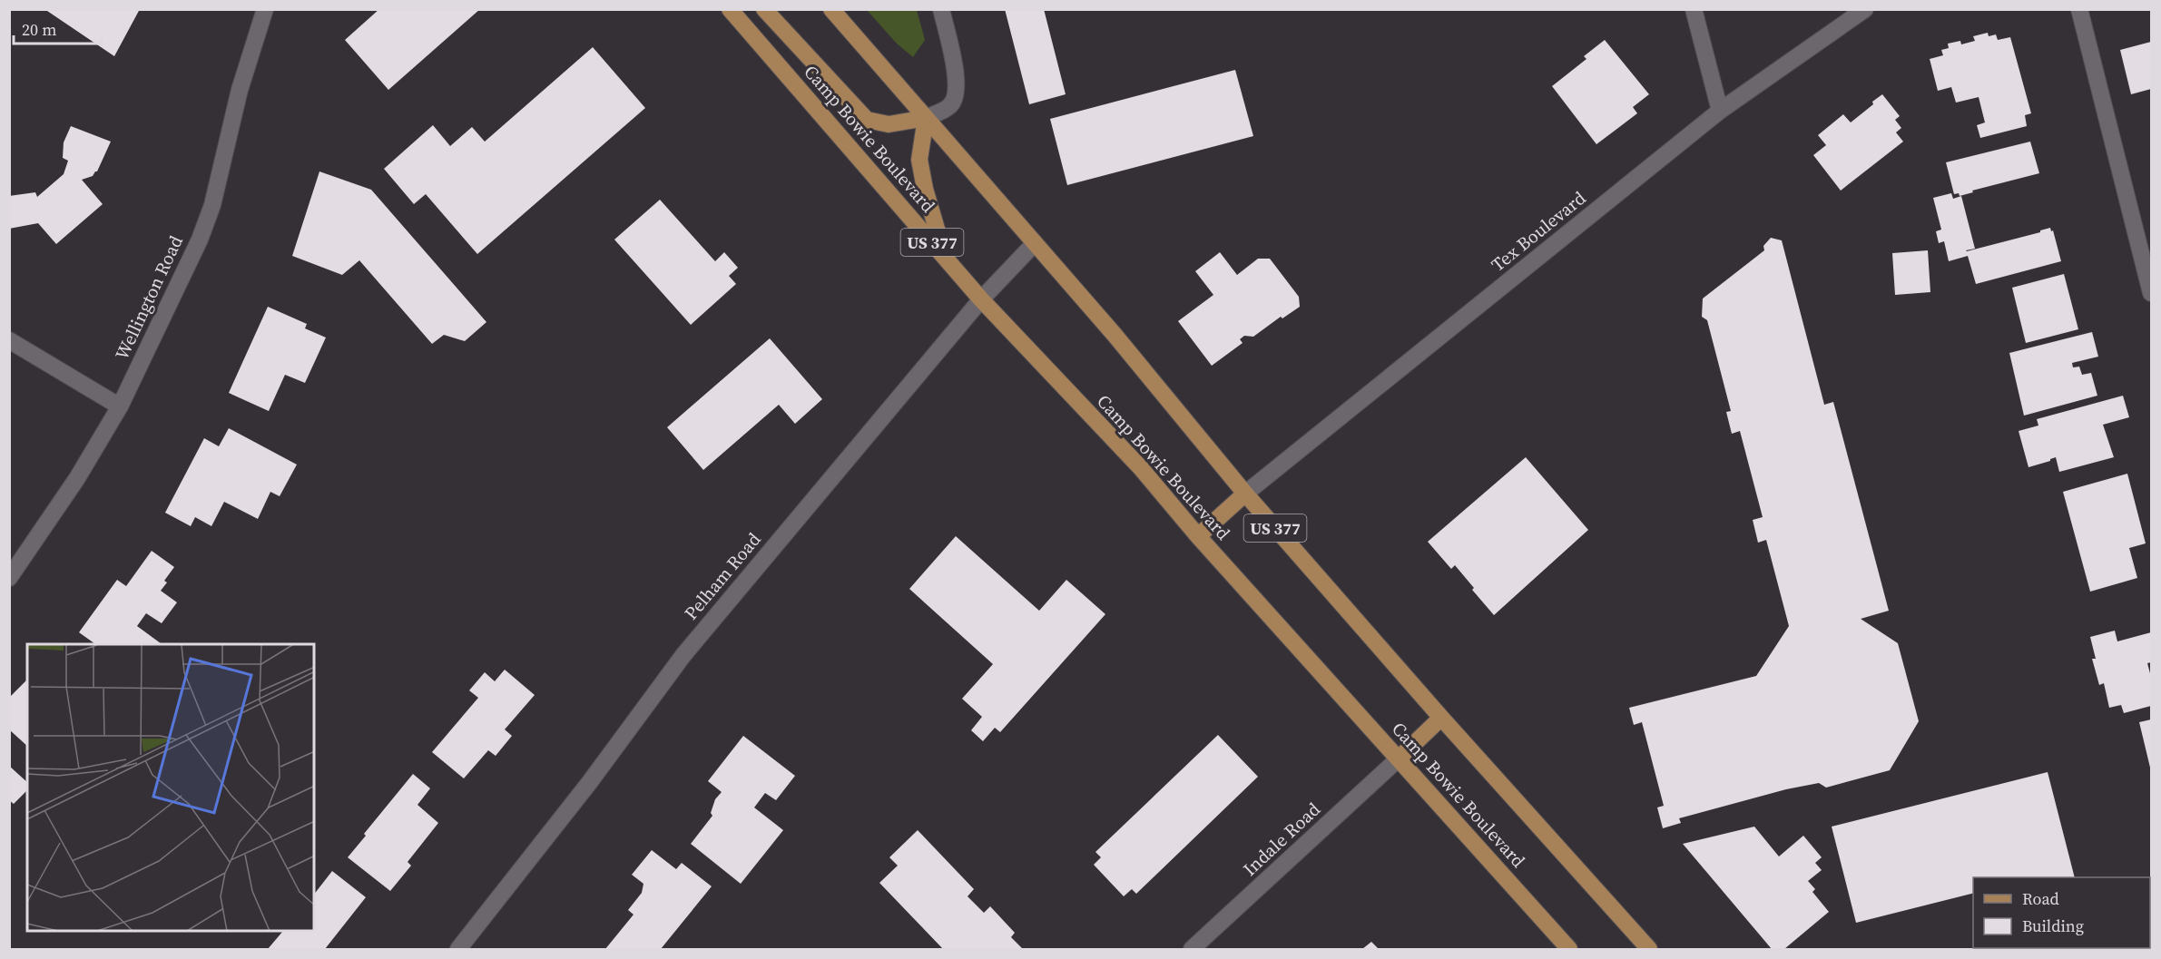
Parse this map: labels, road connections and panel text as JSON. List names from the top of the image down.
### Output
{
  "streets": {
    "main road": ["Camp Bowie Boulevard", "US 377"],
    "street": [
      "Tex Boulevard",
      "Wellington Road",
      "Pelham Road",
      "Indale Road"
    ]
  },
  "crossings": [
    ["Camp Bowie Boulevard", "Pelham Road"],
    ["Camp Bowie Boulevard", "Indale Road"],
    ["Tex Boulevard", "US 377"],
    ["US 377", "Pelham Road"]
  ],
  "legend": ["Road", "Building"],
  "scale_bar": "20 m"
}
